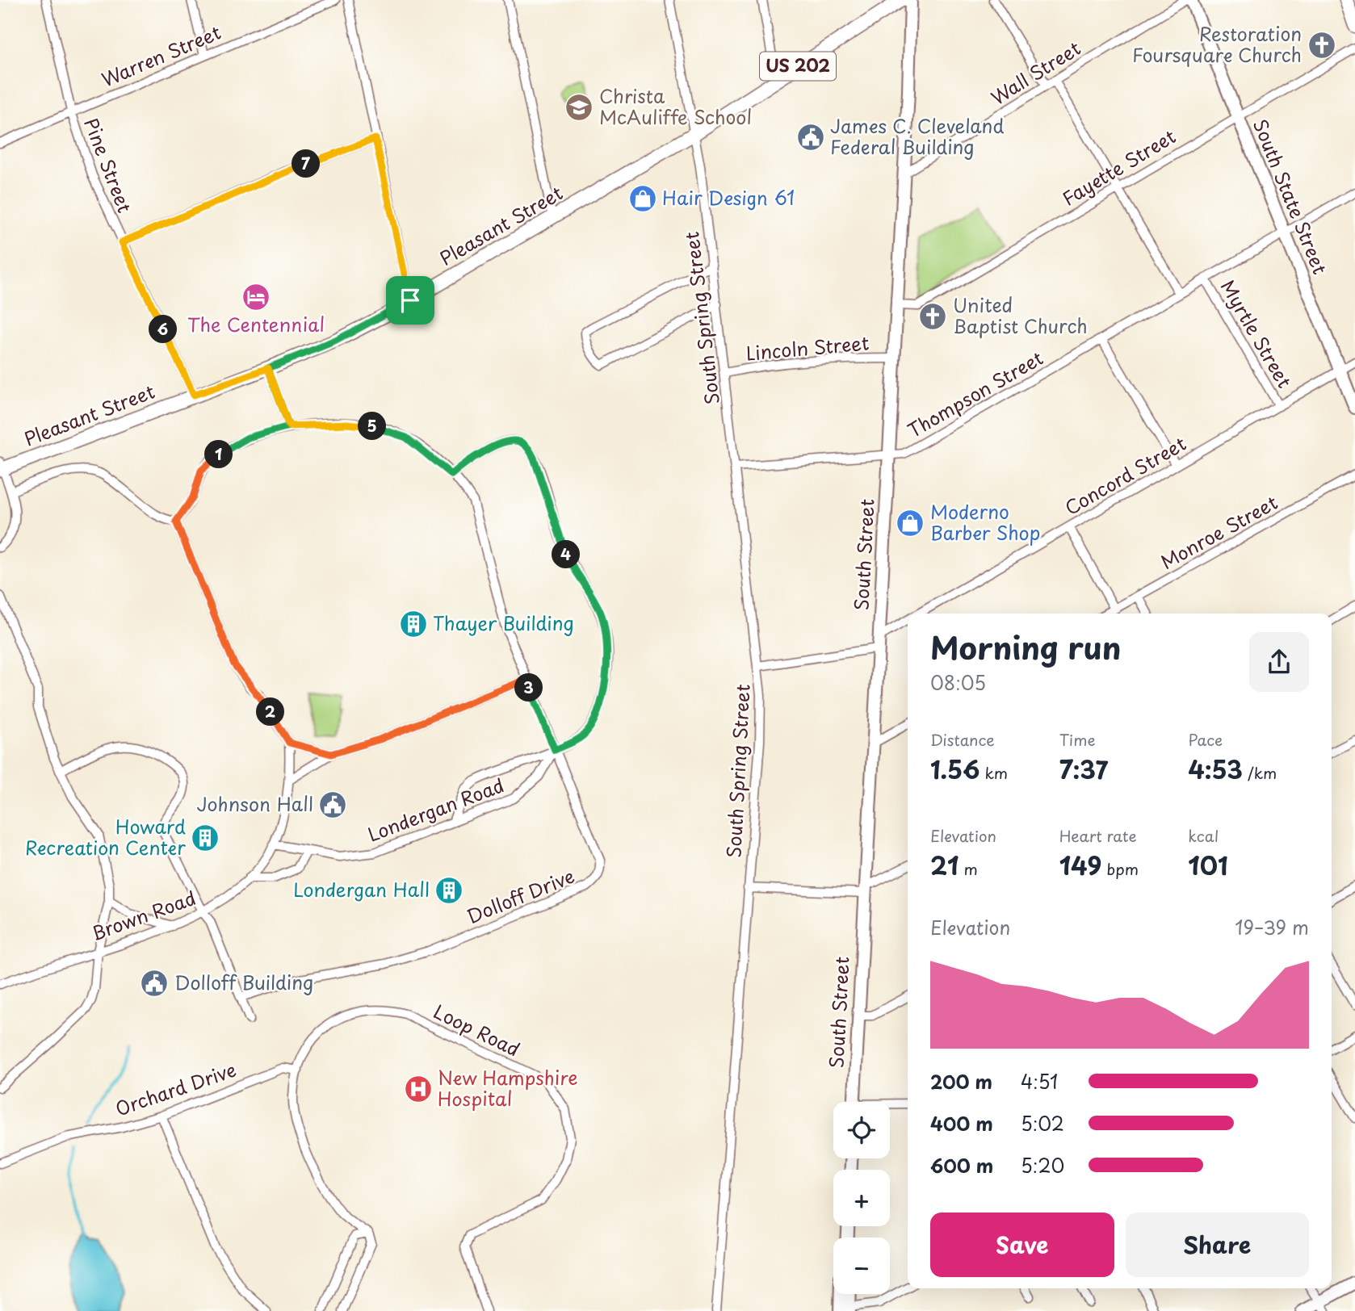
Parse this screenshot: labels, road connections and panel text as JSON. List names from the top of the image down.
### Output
{
  "streets": {
    "main road": [
      "US 202",
      "South State Street",
      "Pleasant Street",
      "South Street"
    ],
    "street": [
      "Warren Street",
      "Wall Street",
      "Pine Street",
      "Fayette Street",
      "South Spring Street",
      "Myrtle Street",
      "Lincoln Street",
      "Thompson Street",
      "Concord Street",
      "Monroe Street",
      "Londergan Road",
      "Dolloff Drive",
      "Brown Road",
      "Loop Road",
      "Orchard Drive"
    ]
  },
  "crossings": [
    ["Warren Street", "Pine Street"],
    ["Wall Street", "South Street"],
    ["Pine Street", "Pleasant Street"],
    ["Fayette Street", "South State Street"],
    ["Fayette Street", "South Street"],
    ["South State Street", "Thompson Street"],
    ["South State Street", "Concord Street"],
    ["Pleasant Street", "South Spring Street"],
    ["South Spring Street", "Lincoln Street"],
    ["South Spring Street", "Thompson Street"],
    ["South Spring Street", "Concord Street"],
    ["Myrtle Street", "Thompson Street"],
    ["Myrtle Street", "Concord Street"],
    ["Lincoln Street", "South Street"],
    ["Thompson Street", "South Street"],
    ["Concord Street", "South Street"],
    ["Londergan Road", "Dolloff Drive"],
    ["Londergan Road", "Brown Road"],
    ["Loop Road", "Orchard Drive"]
  ],
  "places": {
    "church": ["Restoration Foursquare Church", "United Baptist Church"],
    "school or university": ["Christa McAuliffe School"],
    "public building": ["James C. Cleveland Federal Building", "Johnson Hall", "Dolloff Building"],
    "shop": ["Hair Design 61", "Moderno Barber Shop"],
    "hotel": ["The Centennial"],
    "building": ["Thayer Building", "Howard Recreation Center", "Londergan Hall"],
    "hospital": ["New Hampshire Hospital"]
  },
  "page": {
    "pins": [
      "7",
      "6",
      "5",
      "1",
      "4",
      "3",
      "2"
    ],
    "heading": ["Morning run", "08:05"],
    "stats": [
      ["Distance", "1.56 km"],
      ["Time", "7:37"],
      ["Pace", "4:53 /km"],
      ["Elevation", "21 m"],
      ["Heart rate", "149 bpm"],
      ["kcal", "101"]
    ],
    "chart": ["Elevation", "19–39 m"],
    "list": [
      {
        "name": "200 m",
        "note": "4:51"
      },
      {
        "name": "400 m",
        "note": "5:02"
      },
      {
        "name": "600 m",
        "note": "5:20"
      }
    ],
    "map_buttons": ["+", "−"],
    "buttons": ["Save", "Share"]
  }
}
